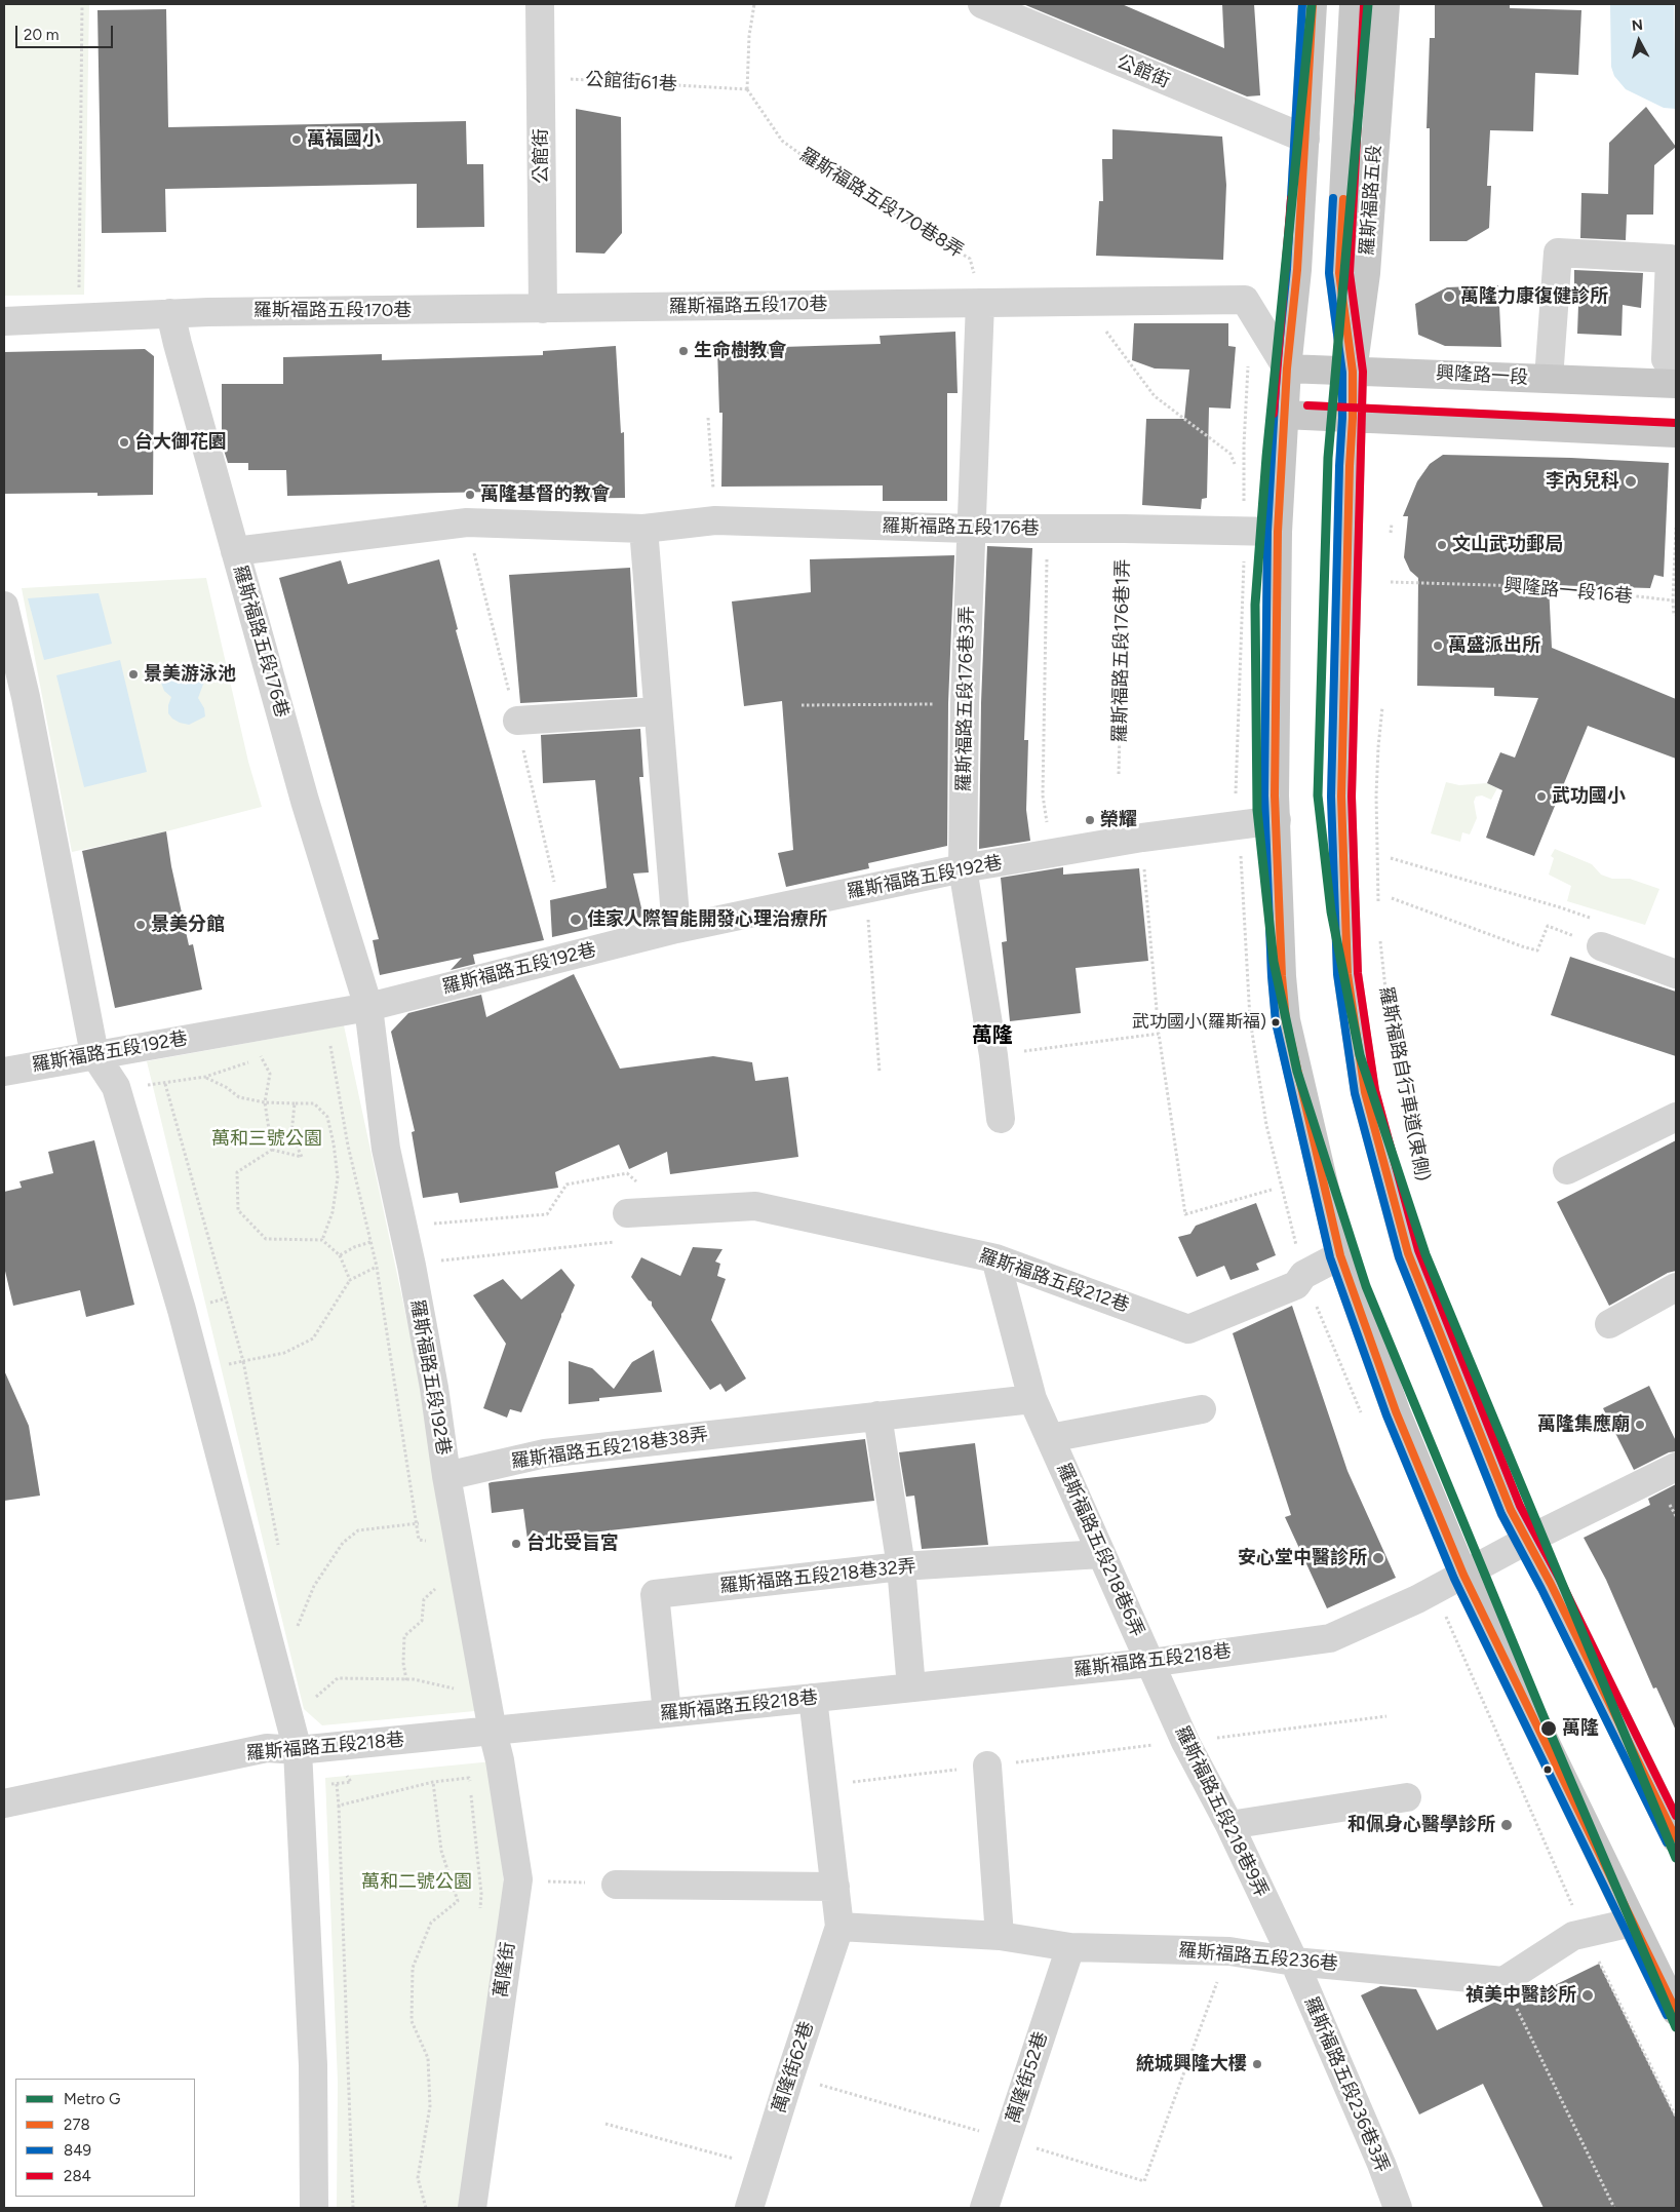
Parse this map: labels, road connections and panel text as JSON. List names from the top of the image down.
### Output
{
  "streets": {
    "main road": ["羅斯福路五段", "興隆路一段"],
    "street": [
      "公館街",
      "羅斯福路五段170巷",
      "羅斯福路五段176巷",
      "羅斯福路五段176巷3弄",
      "羅斯福路五段192巷",
      "羅斯福路五段212巷",
      "羅斯福路五段218巷38弄",
      "羅斯福路五段218巷6弄",
      "羅斯福路五段218巷32弄",
      "羅斯福路五段218巷",
      "羅斯福路五段218巷9弄",
      "羅斯福路五段236巷",
      "萬隆街",
      "萬隆街62巷",
      "萬隆街52巷",
      "羅斯福路五段236巷3弄"
    ],
    "path": [
      "公館街61巷",
      "羅斯福路五段170巷8弄",
      "興隆路一段16巷",
      "羅斯福路五段176巷1弄",
      "羅斯福路自行車道(東側)"
    ]
  },
  "crossings": [
    ["公館街", "公館街61巷"],
    ["公館街", "羅斯福路五段170巷"],
    ["公館街61巷", "羅斯福路五段170巷8弄"],
    ["羅斯福路五段", "興隆路一段"],
    ["羅斯福路五段", "羅斯福路五段218巷"],
    ["羅斯福路五段170巷8弄", "羅斯福路五段170巷"],
    ["羅斯福路五段170巷8弄", "羅斯福路五段176巷3弄"],
    ["羅斯福路五段170巷", "興隆路一段"],
    ["羅斯福路五段170巷", "羅斯福路五段176巷3弄"],
    ["羅斯福路五段176巷", "羅斯福路五段176巷1弄"],
    ["羅斯福路五段176巷", "羅斯福路五段176巷3弄"],
    ["羅斯福路五段176巷", "羅斯福路五段192巷"],
    ["羅斯福路五段176巷3弄", "羅斯福路五段192巷"],
    ["羅斯福路五段192巷", "羅斯福路五段218巷38弄"],
    ["羅斯福路五段212巷", "羅斯福路五段218巷6弄"],
    ["羅斯福路五段218巷38弄", "羅斯福路五段218巷6弄"],
    ["羅斯福路五段218巷6弄", "羅斯福路五段218巷32弄"],
    ["羅斯福路五段218巷6弄", "羅斯福路五段218巷"],
    ["羅斯福路五段218巷6弄", "羅斯福路五段218巷9弄"],
    ["羅斯福路五段218巷32弄", "羅斯福路五段218巷"],
    ["羅斯福路五段218巷", "羅斯福路五段218巷9弄"],
    ["羅斯福路五段218巷", "萬隆街"],
    ["羅斯福路五段218巷9弄", "羅斯福路五段236巷"],
    ["羅斯福路五段218巷9弄", "羅斯福路五段236巷3弄"],
    ["羅斯福路五段236巷", "萬隆街62巷"],
    ["羅斯福路五段236巷", "萬隆街52巷"],
    ["羅斯福路五段236巷", "羅斯福路五段236巷3弄"]
  ],
  "districts": ["萬隆"],
  "parks": ["萬和三號公園", "萬和二號公園"],
  "places": [
    "萬福國小",
    "萬隆力康復健診所",
    "生命樹教會",
    "台大御花園",
    "李內兒科",
    "萬隆基督的教會",
    "文山武功郵局",
    "萬盛派出所",
    "景美游泳池",
    "武功國小",
    "榮耀",
    "佳家人際智能開發心理治療所",
    "景美分館",
    "武功國小(羅斯福)",
    "萬隆集應廟",
    "台北受旨宮",
    "安心堂中醫診所",
    "萬隆",
    "和佩身心醫學診所",
    "禎美中醫診所",
    "統城興隆大樓"
  ],
  "lines": [
    "metro line G",
    "transit line 278",
    "transit line 849",
    "transit line 284"
  ],
  "legend": [
    "Metro G",
    "278",
    "849",
    "284"
  ],
  "scale_bar": "20 m",
  "north": "top"
}
